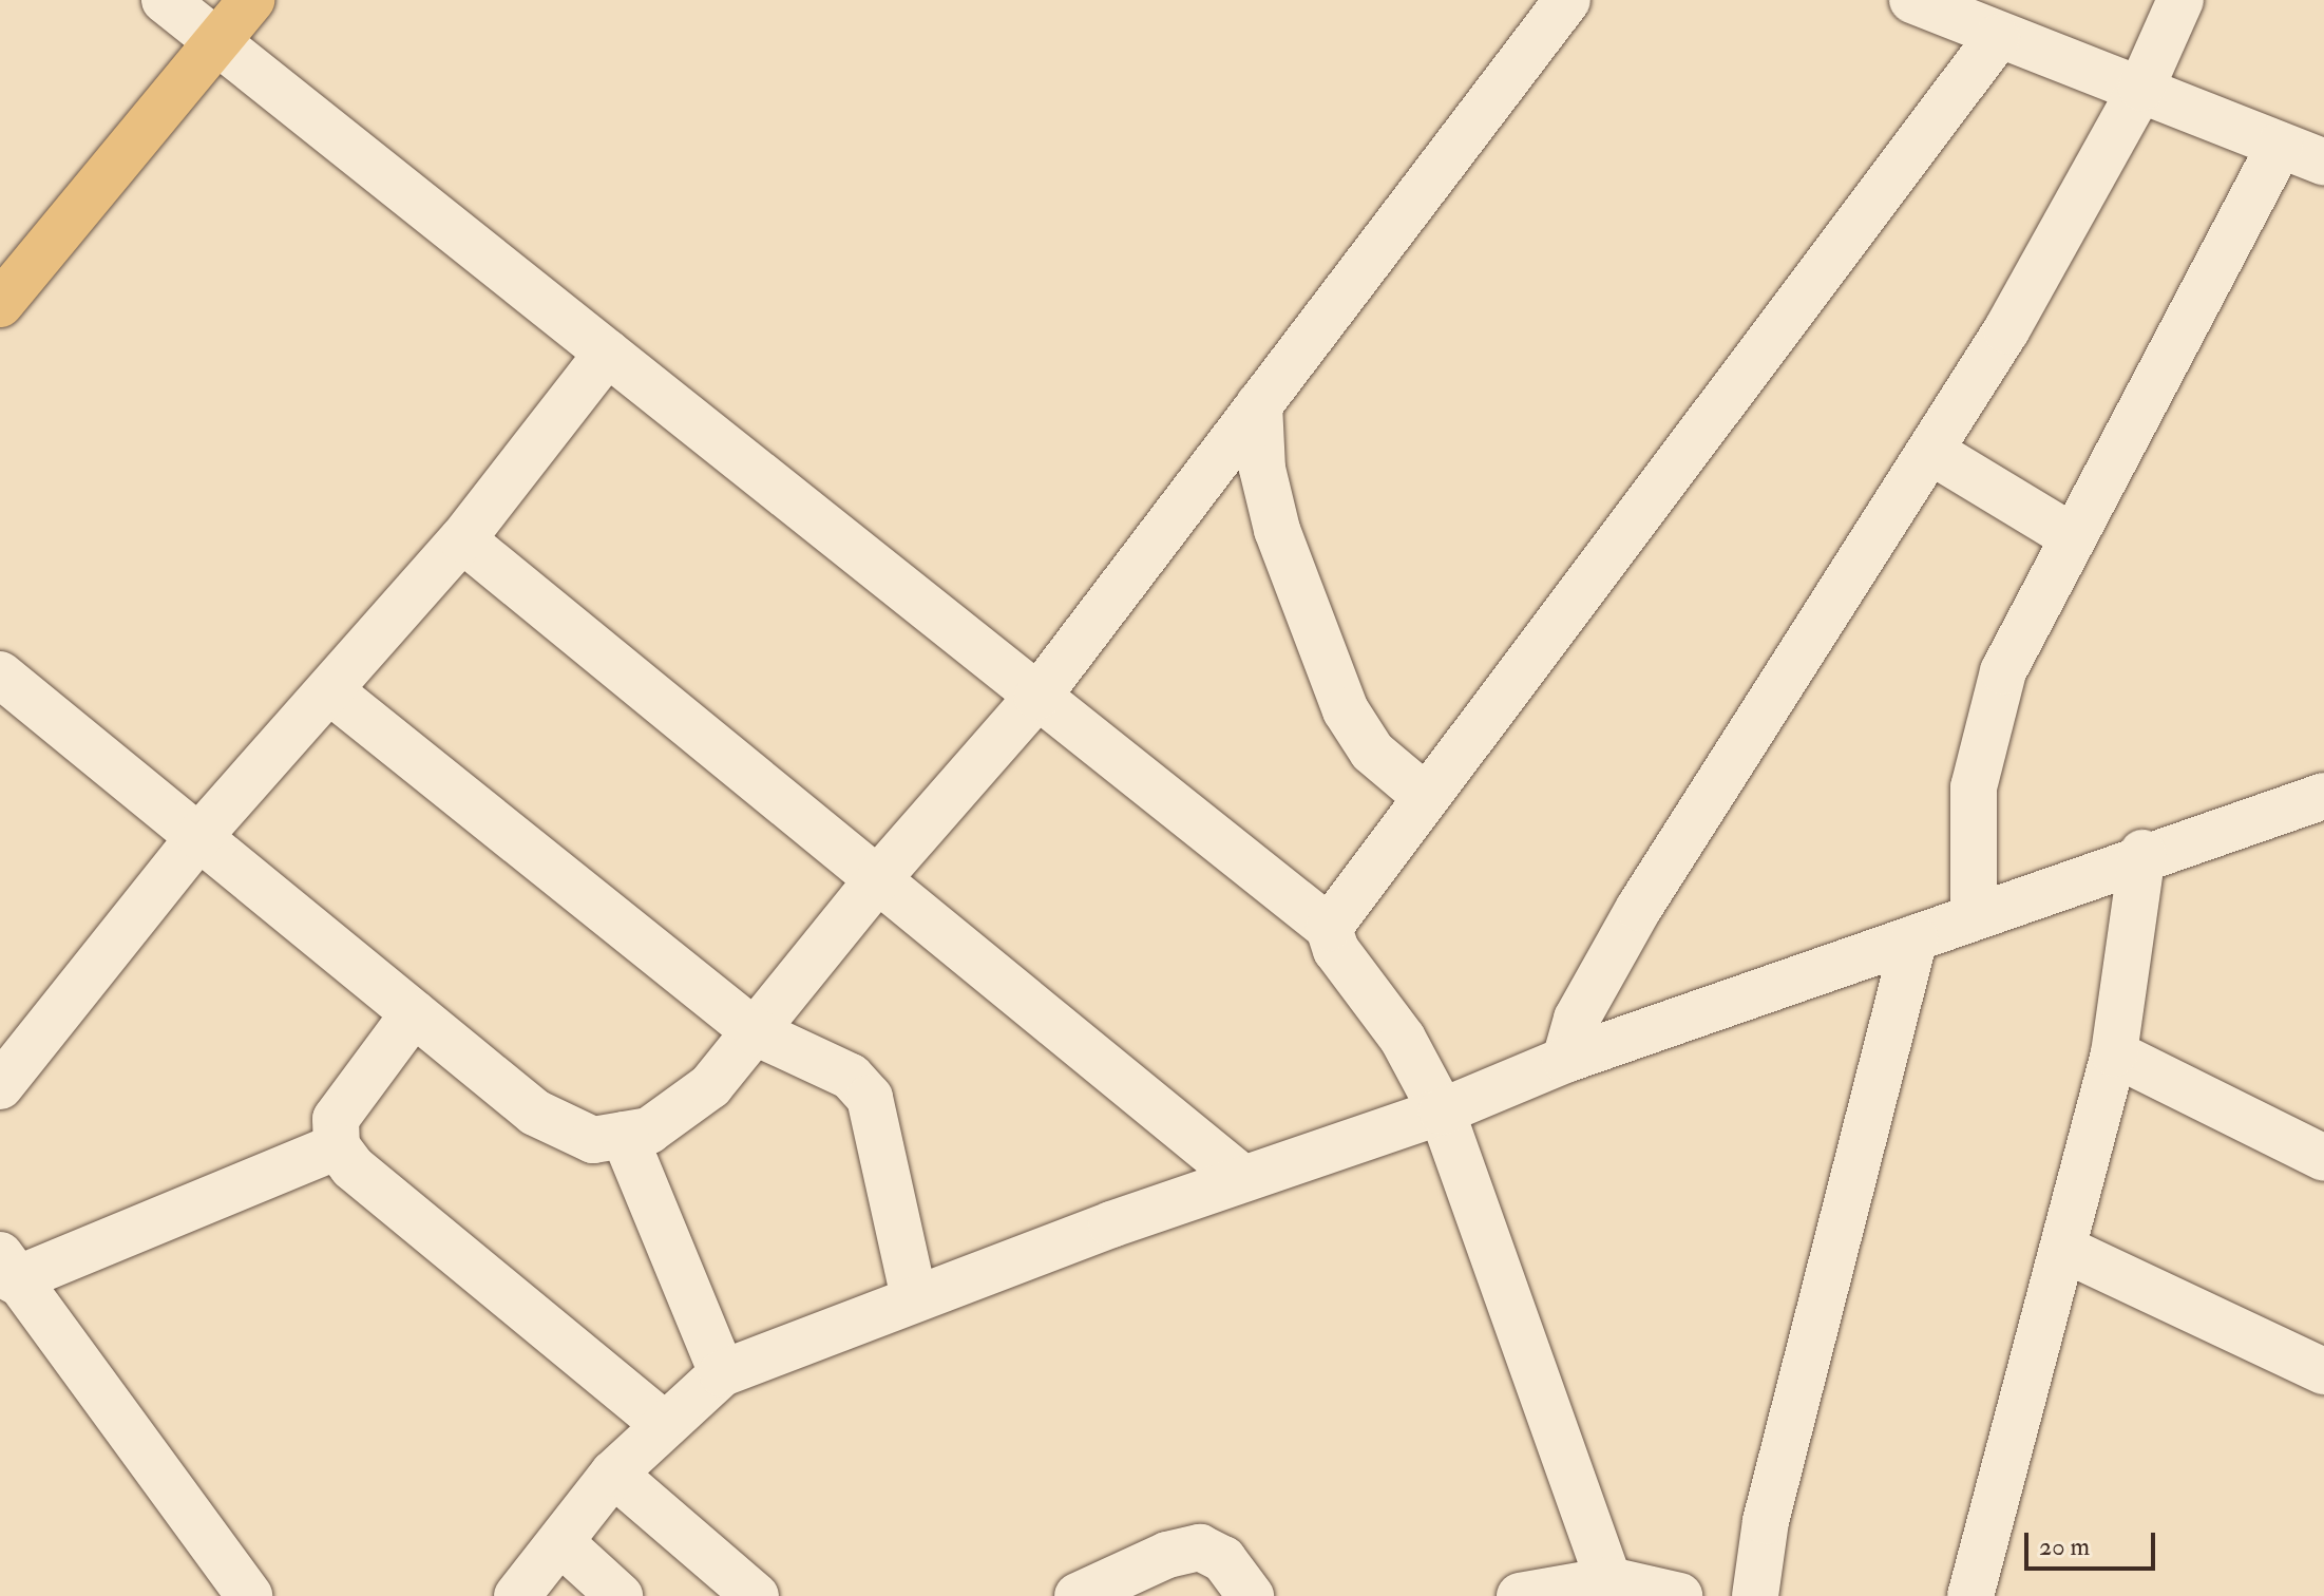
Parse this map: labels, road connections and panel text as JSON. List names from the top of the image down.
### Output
{
  "scale_bar": "20 m"
}
